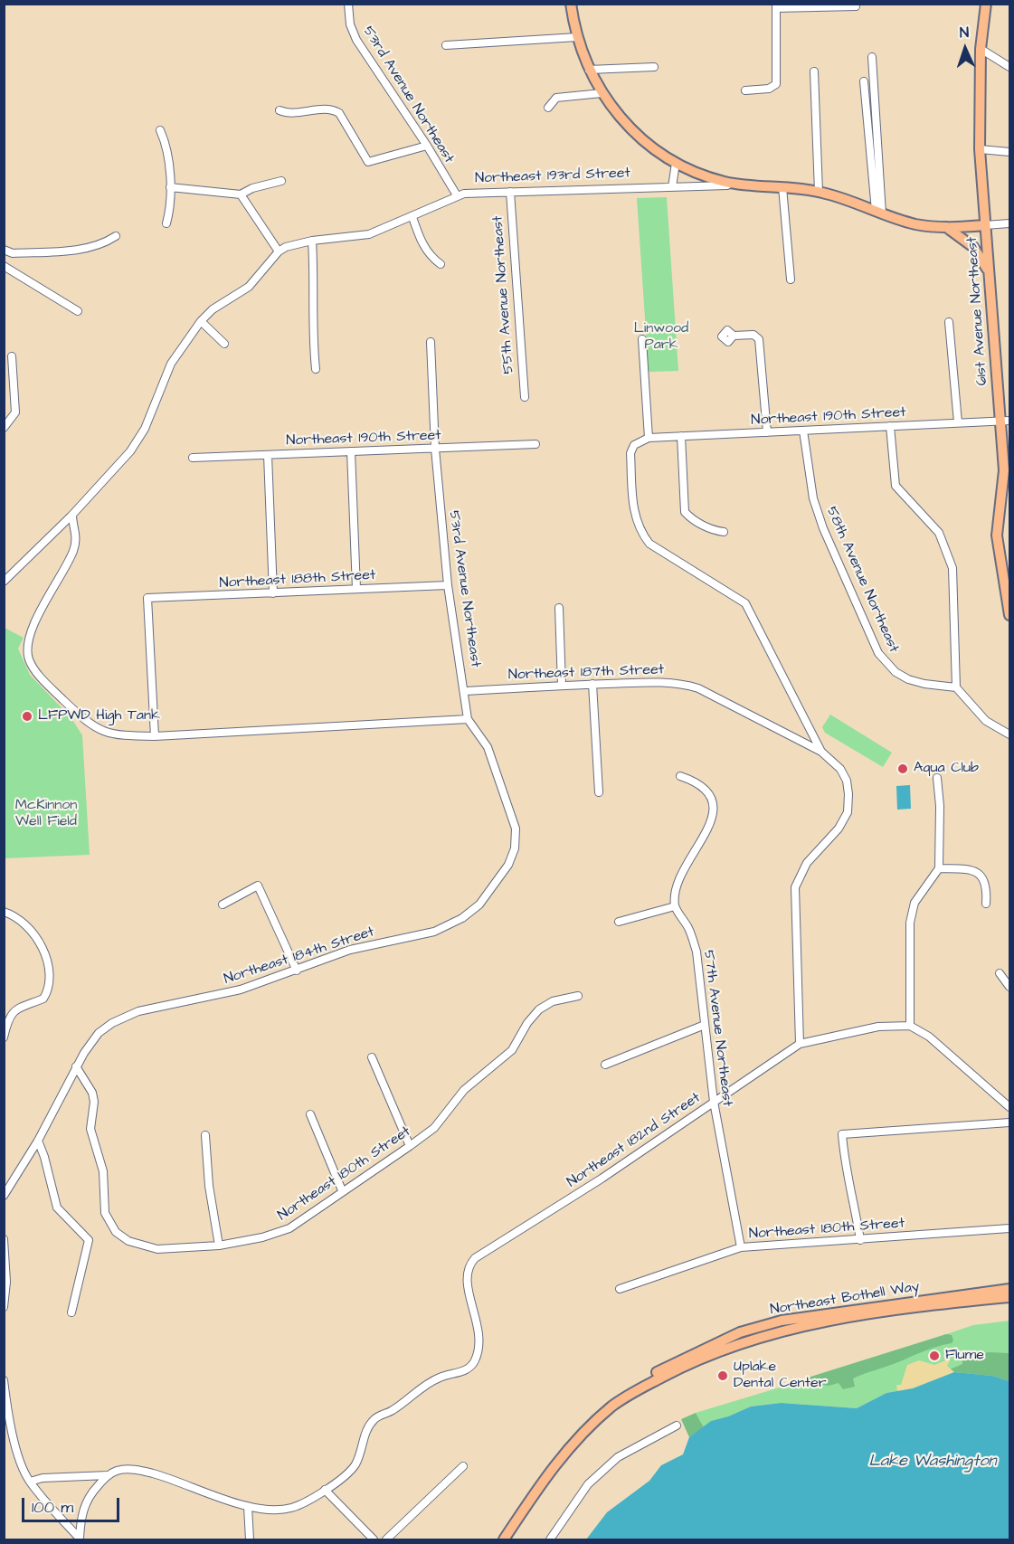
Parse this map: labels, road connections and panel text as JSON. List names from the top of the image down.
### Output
{
  "streets": {
    "main road": ["Northeast 193rd Street", "61st Avenue Northeast", "Northeast Bothell Way"],
    "street": [
      "53rd Avenue Northeast",
      "55th Avenue Northeast",
      "Northeast 190th Street",
      "Northeast 188th Street",
      "58th Avenue Northeast",
      "Northeast 187th Street",
      "Northeast 184th Street",
      "57th Avenue Northeast",
      "Northeast 182nd Street",
      "Northeast 180th Street"
    ]
  },
  "crossings": [
    ["53rd Avenue Northeast", "Northeast 193rd Street"],
    ["53rd Avenue Northeast", "Northeast 190th Street"],
    ["53rd Avenue Northeast", "Northeast 188th Street"],
    ["53rd Avenue Northeast", "Northeast 187th Street"],
    ["53rd Avenue Northeast", "Northeast 184th Street"],
    ["Northeast 193rd Street", "55th Avenue Northeast"],
    ["Northeast 193rd Street", "61st Avenue Northeast"],
    ["61st Avenue Northeast", "Northeast 190th Street"],
    ["Northeast 190th Street", "58th Avenue Northeast"],
    ["Northeast 184th Street", "Northeast 180th Street"],
    ["57th Avenue Northeast", "Northeast 182nd Street"],
    ["57th Avenue Northeast", "Northeast 180th Street"]
  ],
  "water": ["Lake Washington"],
  "parks": ["Linwood Park", "McKinnon Well Field"],
  "places": [
    "LFPWD High Tank",
    "Aqua Club",
    "Flume",
    "Uplake Dental Center"
  ],
  "scale_bar": "100 m",
  "north": "top"
}
